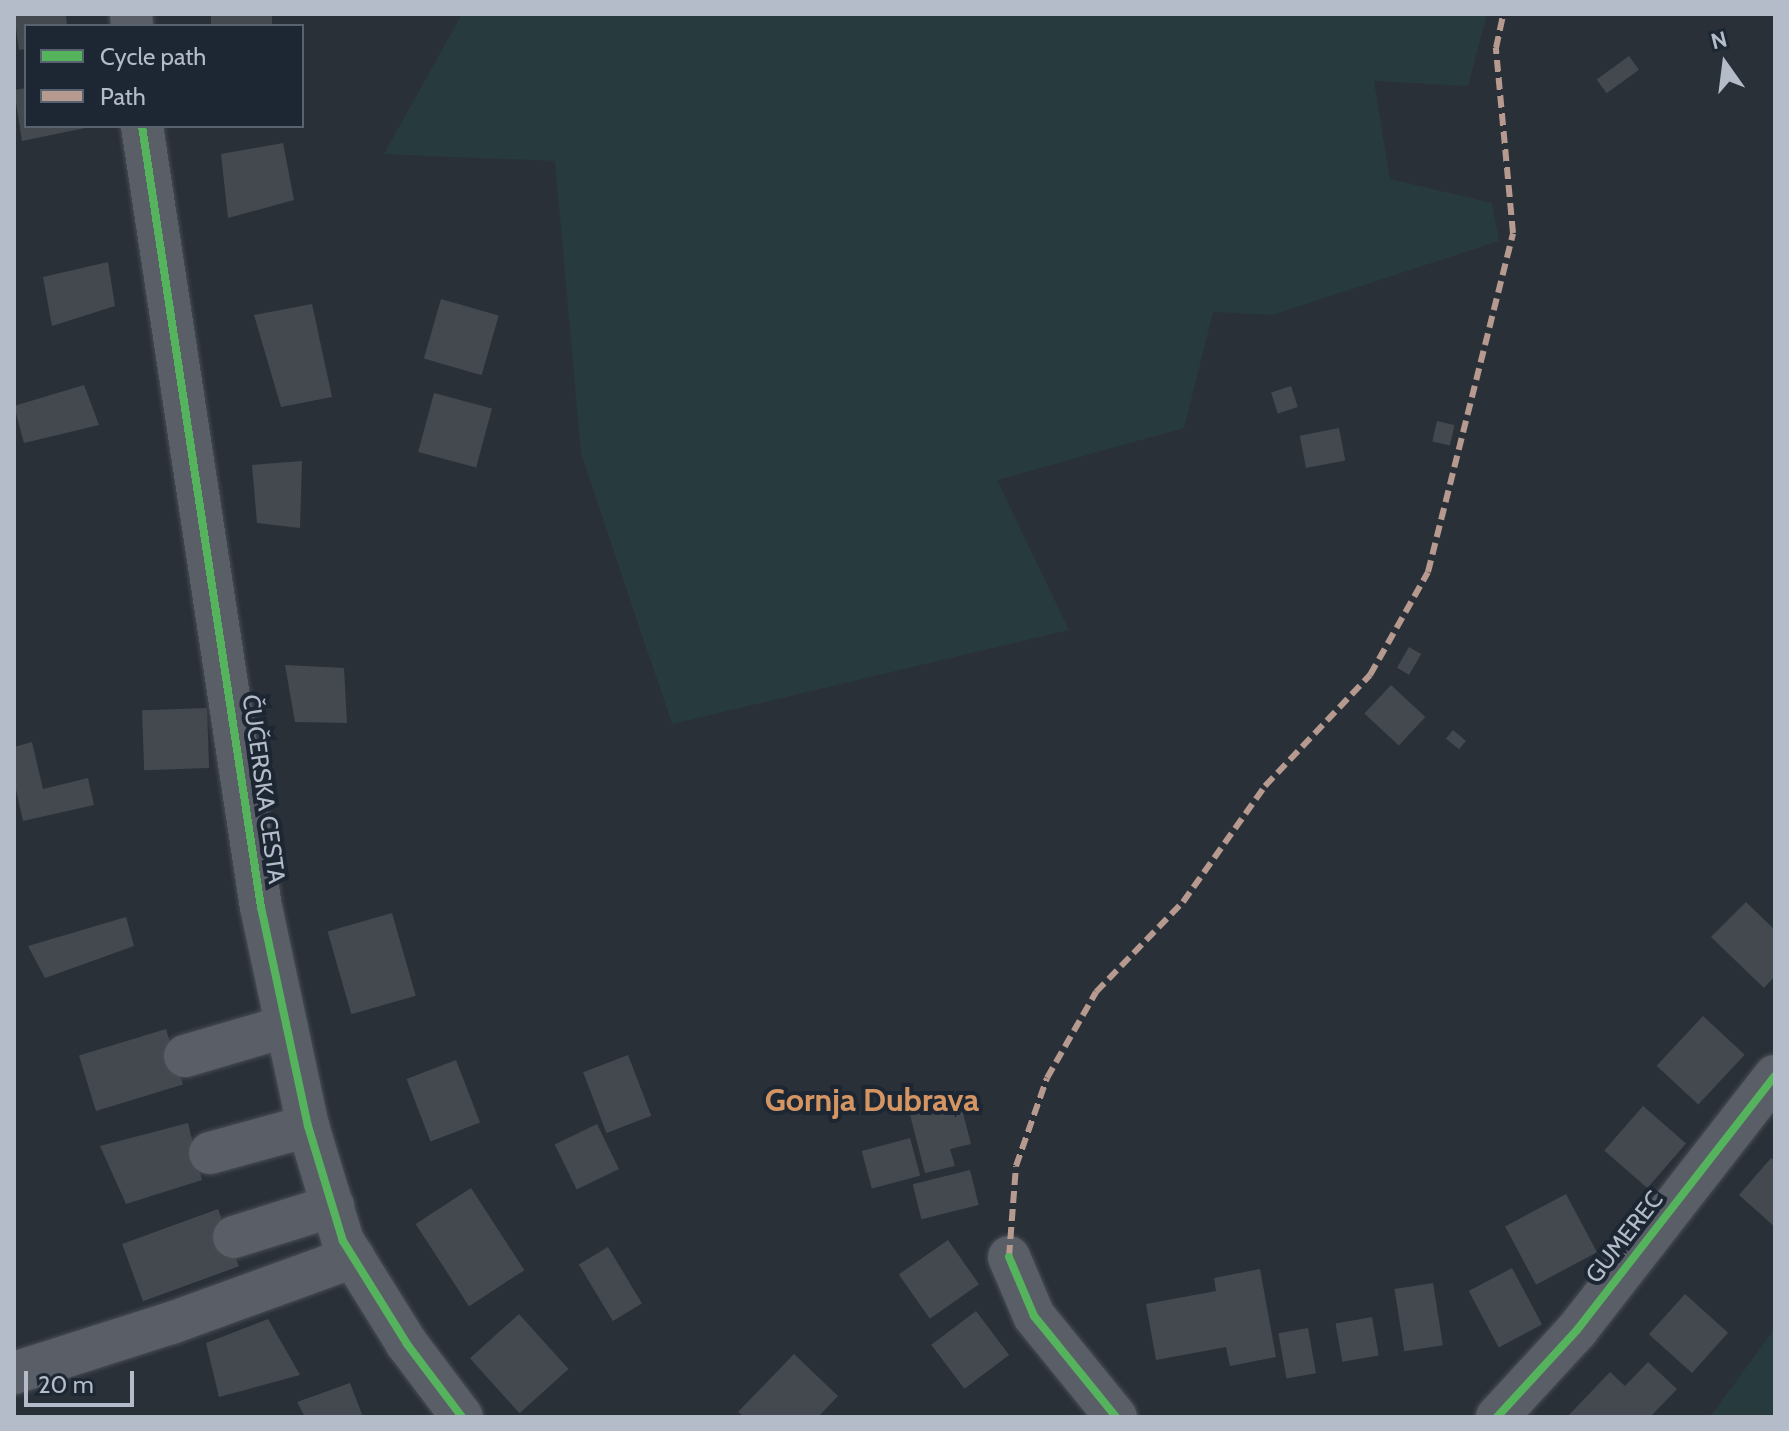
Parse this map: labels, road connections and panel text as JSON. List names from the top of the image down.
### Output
{
  "streets": {
    "street": ["ČUČERSKA CESTA", "GUMEREC"]
  },
  "districts": ["Gornja Dubrava"],
  "legend": ["Cycle path", "Path"],
  "scale_bar": "20 m",
  "north": "top"
}
